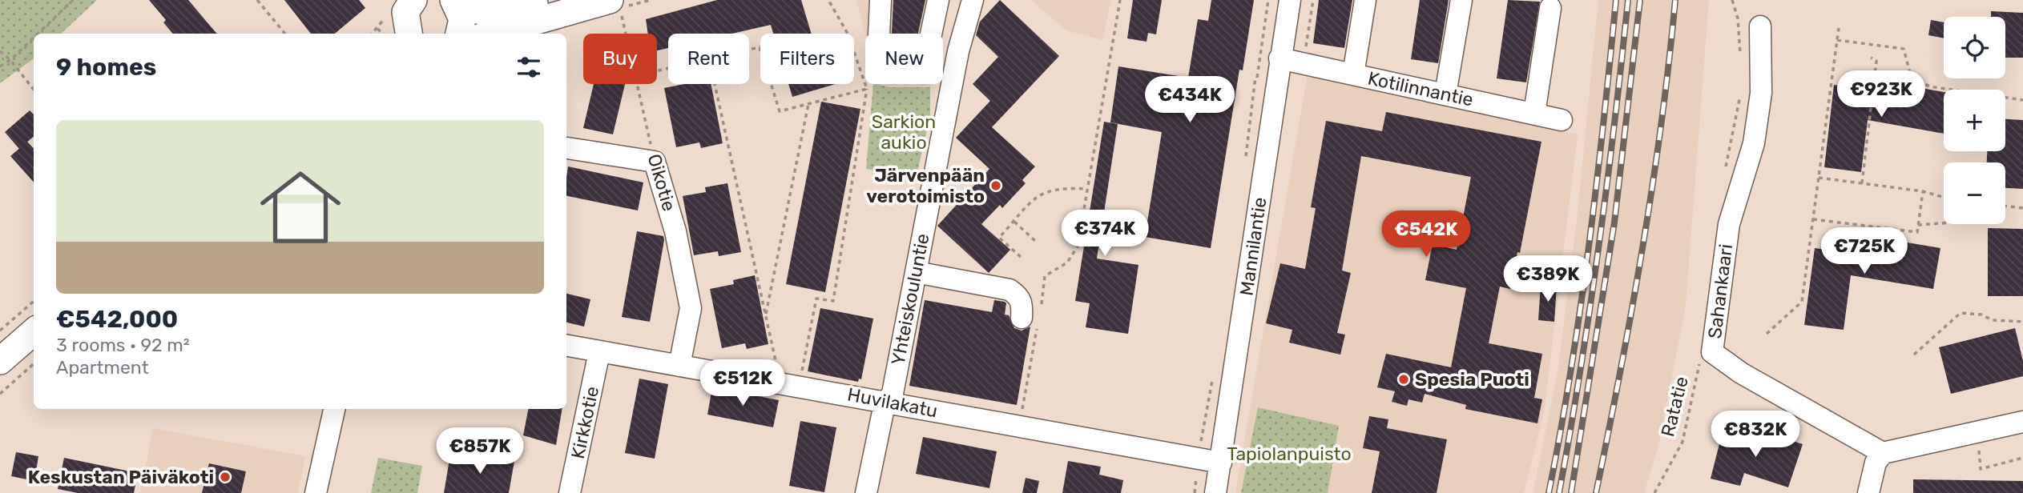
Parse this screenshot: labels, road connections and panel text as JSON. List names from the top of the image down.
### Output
{
  "streets": {
    "street": [
      "Kotilinnantie",
      "Oikotie",
      "Mannilantie",
      "Sahankaari",
      "Yhteiskouluntie",
      "Huvilakatu",
      "Kirkkotie"
    ],
    "path": ["Ratatie"]
  },
  "crossings": [
    ["Kotilinnantie", "Mannilantie"],
    ["Oikotie", "Huvilakatu"],
    ["Mannilantie", "Huvilakatu"],
    ["Yhteiskouluntie", "Huvilakatu"],
    ["Huvilakatu", "Kirkkotie"]
  ],
  "parks": ["Sarkion aukio", "Tapiolanpuisto"],
  "places": ["Järvenpään verotoimisto", "Spesia Puoti", "Keskustan Päiväkoti"],
  "page": {
    "map_buttons": ["+", "−"],
    "chip": [
      "Buy",
      "Rent",
      "Filters",
      "New"
    ],
    "heading": "9 homes",
    "price": [
      "€923K",
      "€434K",
      "€374K",
      "€542K",
      "€725K",
      "€389K",
      "€512K",
      "€832K",
      "€857K"
    ],
    "list": [
      {
        "name": "€542,000",
        "note": "3 rooms · 92 m² · Apartment"
      }
    ]
  }
}
